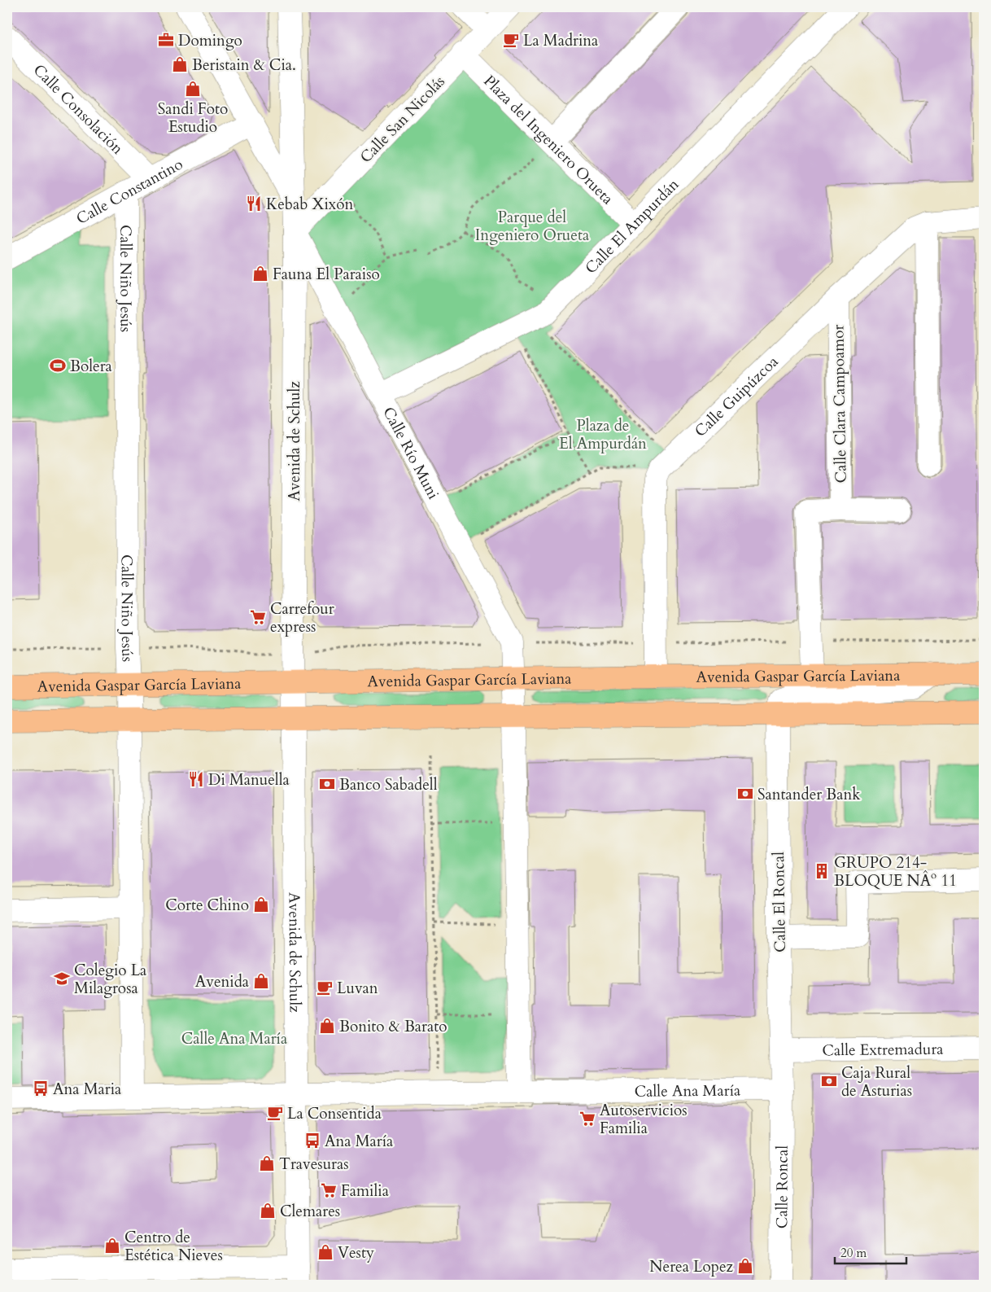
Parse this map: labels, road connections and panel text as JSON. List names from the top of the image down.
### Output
{
  "streets": {
    "main road": ["Avenida Gaspar García Laviana"],
    "street": [
      "Calle Consolación",
      "Calle San Nicolás",
      "Plaza del Ingeniero Orueta",
      "Calle Constantino",
      "Calle El Ampurdán",
      "Calle Niño Jesús",
      "Calle Guipúzcoa",
      "Calle Clara Campoamor",
      "Avenida de Schulz",
      "Calle Río Muni",
      "Calle El Roncal",
      "Calle Extremadura",
      "Calle Ana María",
      "Calle Roncal"
    ]
  },
  "crossings": [
    ["Calle Consolación", "Calle Constantino"],
    ["Calle San Nicolás", "Plaza del Ingeniero Orueta"],
    ["Calle San Nicolás", "Avenida de Schulz"],
    ["Calle San Nicolás", "Calle Río Muni"],
    ["Plaza del Ingeniero Orueta", "Calle El Ampurdán"],
    ["Calle Constantino", "Calle Niño Jesús"],
    ["Calle El Ampurdán", "Calle Río Muni"],
    ["Calle Niño Jesús", "Avenida Gaspar García Laviana"],
    ["Calle Niño Jesús", "Calle Ana María"],
    ["Calle Guipúzcoa", "Calle Clara Campoamor"],
    ["Avenida de Schulz", "Calle Río Muni"],
    ["Avenida de Schulz", "Avenida Gaspar García Laviana"],
    ["Avenida de Schulz", "Calle Ana María"],
    ["Calle Río Muni", "Avenida Gaspar García Laviana"],
    ["Calle Río Muni", "Calle Ana María"],
    ["Avenida Gaspar García Laviana", "Calle El Roncal"],
    ["Calle El Roncal", "Calle Extremadura"],
    ["Calle El Roncal", "Calle Ana María"],
    ["Calle El Roncal", "Calle Roncal"],
    ["Calle Ana María", "Calle Roncal"]
  ],
  "parks": ["Parque del Ingeniero Orueta", "Plaza de El Ampurdán", "Calle Ana María"],
  "places": {
    "office": ["Domingo"],
    "cafe": ["La Madrina", "Luvan", "La Consentida"],
    "shop": [
      "Beristain & Cia.",
      "Sandi Foto Estudio",
      "Fauna El Paraiso",
      "Corte Chino",
      "Avenida",
      "Bonito & Barato",
      "Travesuras",
      "Clemares",
      "Centro de Estética Nieves",
      "Vesty",
      "Nerea Lopez"
    ],
    "restaurant": ["Kebab Xixón", "Di Manuella"],
    "sports": ["Bolera"],
    "supermarket": ["Carrefour express", "Autoservicios Familia", "Familia"],
    "bank": ["Banco Sabadell", "Santander Bank", "Caja Rural de Asturias"],
    "building": ["GRUPO 214- BLOQUE NÂº 11"],
    "school or university": ["Colegio La Milagrosa"],
    "bus stop": ["Ana Maria", "Ana María"]
  },
  "scale_bar": "20 m"
}
